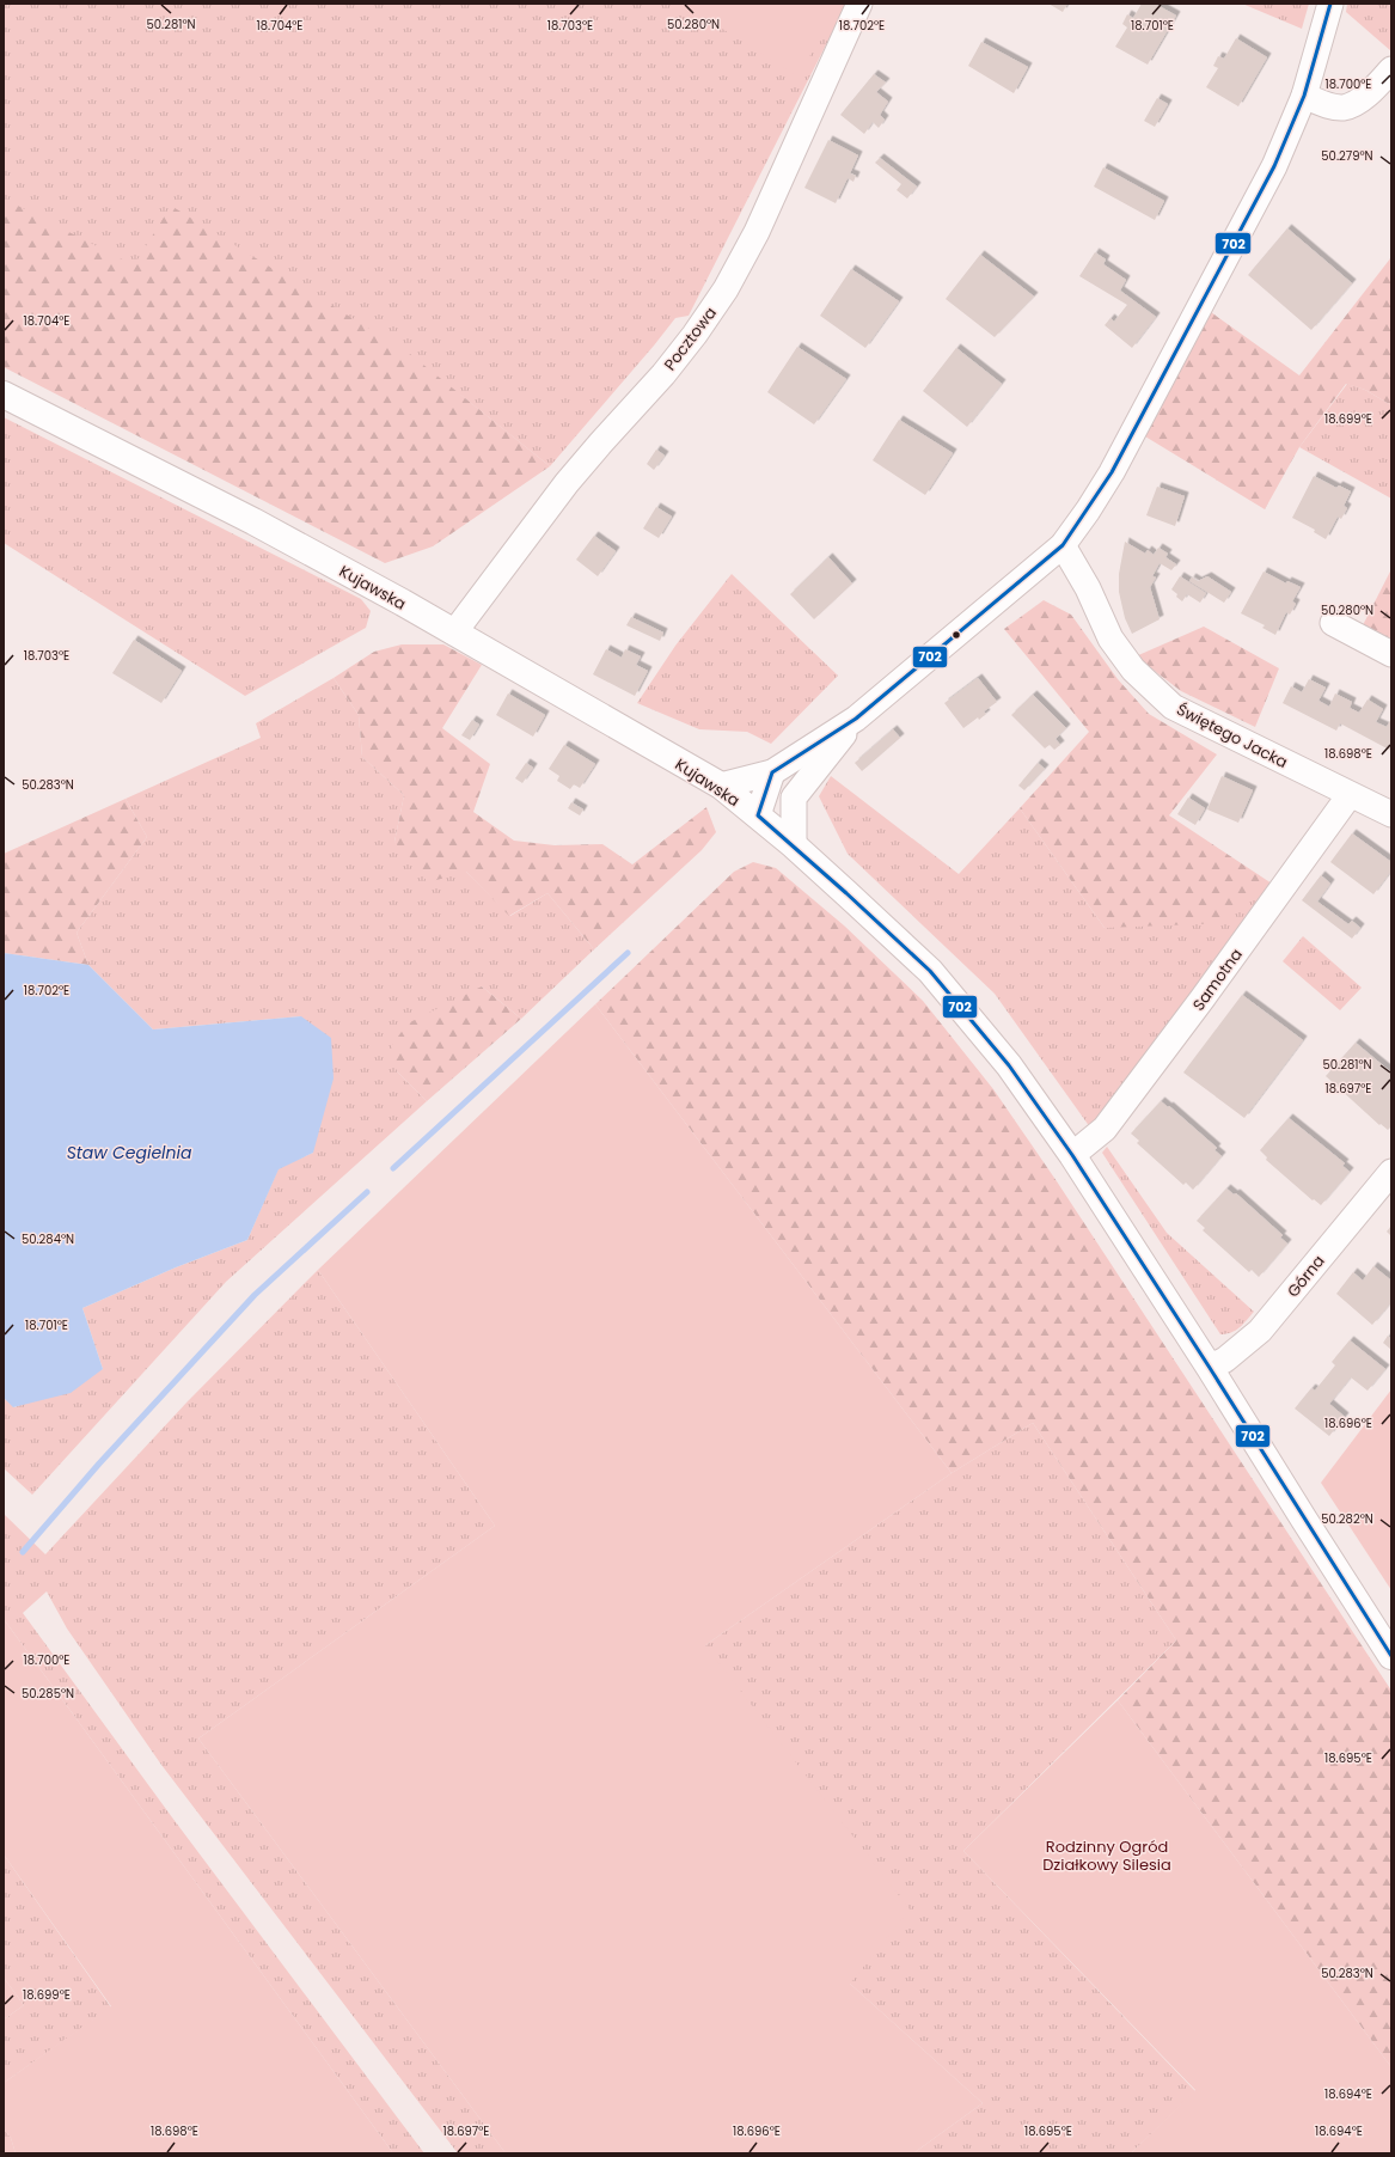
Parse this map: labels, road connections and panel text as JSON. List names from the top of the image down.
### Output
{
  "streets": {
    "street": [
      "Pocztowa",
      "Kujawska",
      "Świętego Jacka",
      "Samotna",
      "Górna"
    ]
  },
  "crossings": [
    ["Pocztowa", "Kujawska"],
    ["Kujawska", "Samotna"],
    ["Kujawska", "Górna"],
    ["Świętego Jacka", "Samotna"]
  ],
  "water": ["Staw Cegielnia"],
  "parks": ["Rodzinny Ogród Działkowy Silesia"],
  "lines": ["transit line 702"],
  "coordinates": [
    "50.281°N",
    "50.280°N",
    "18.704°E",
    "18.703°E",
    "18.702°E",
    "18.701°E",
    "18.700°E",
    "50.279°N",
    "18.699°E",
    "18.698°E",
    "50.283°N",
    "18.697°E",
    "50.284°N",
    "18.696°E",
    "50.282°N",
    "50.285°N",
    "18.695°E",
    "18.694°E"
  ]
}
